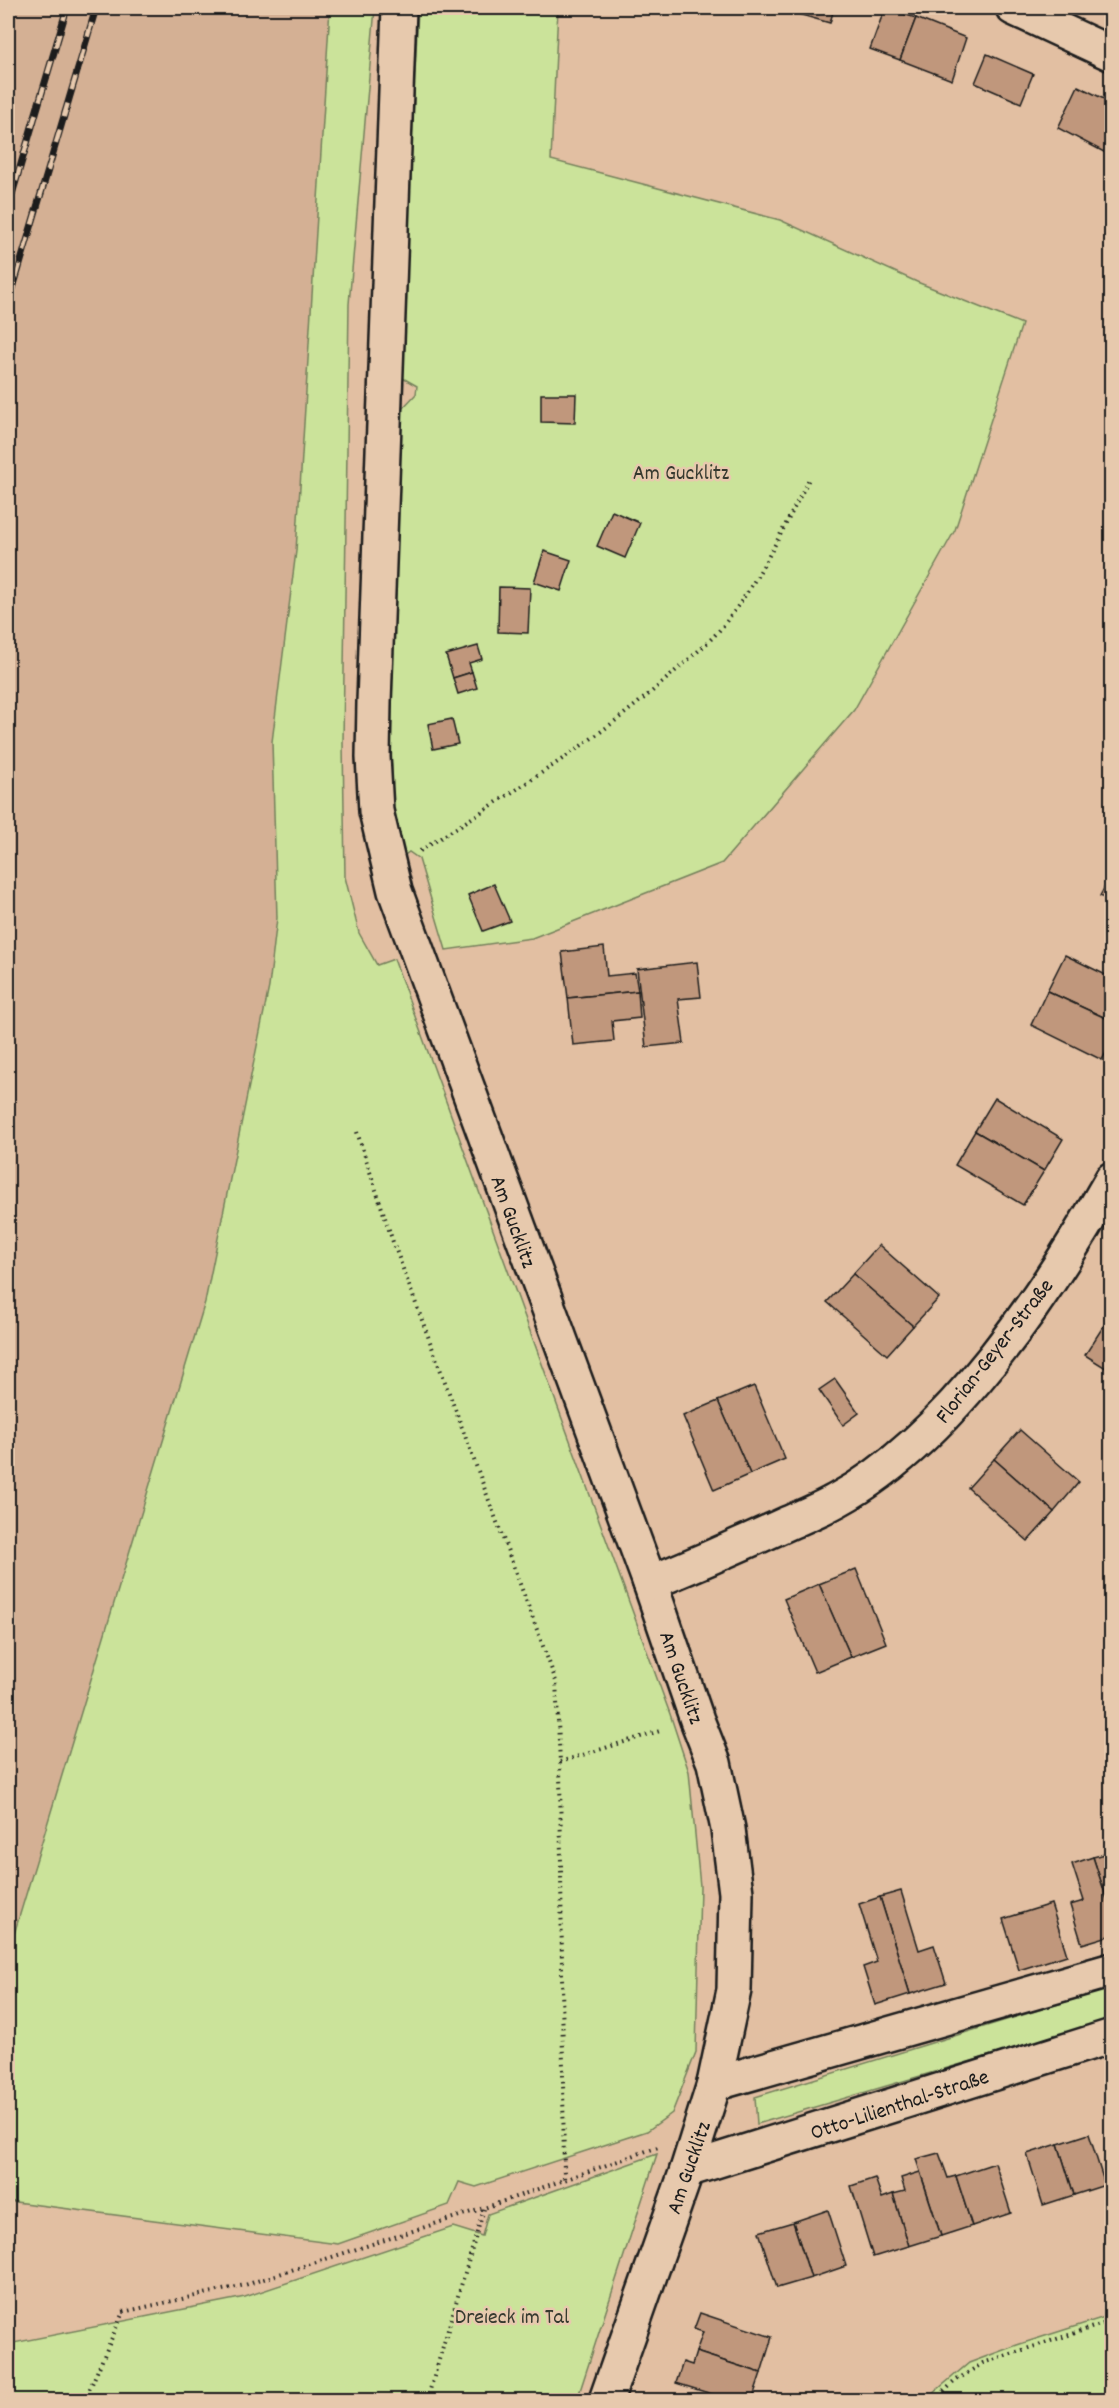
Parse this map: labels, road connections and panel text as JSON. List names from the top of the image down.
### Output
{
  "streets": {
    "street": ["Am Gucklitz", "Florian-Geyer-Straße", "Otto-Lilienthal-Straße"]
  },
  "crossings": [
    ["Am Gucklitz", "Florian-Geyer-Straße"],
    ["Am Gucklitz", "Otto-Lilienthal-Straße"]
  ],
  "parks": ["Am Gucklitz", "Dreieck im Tal"]
}
